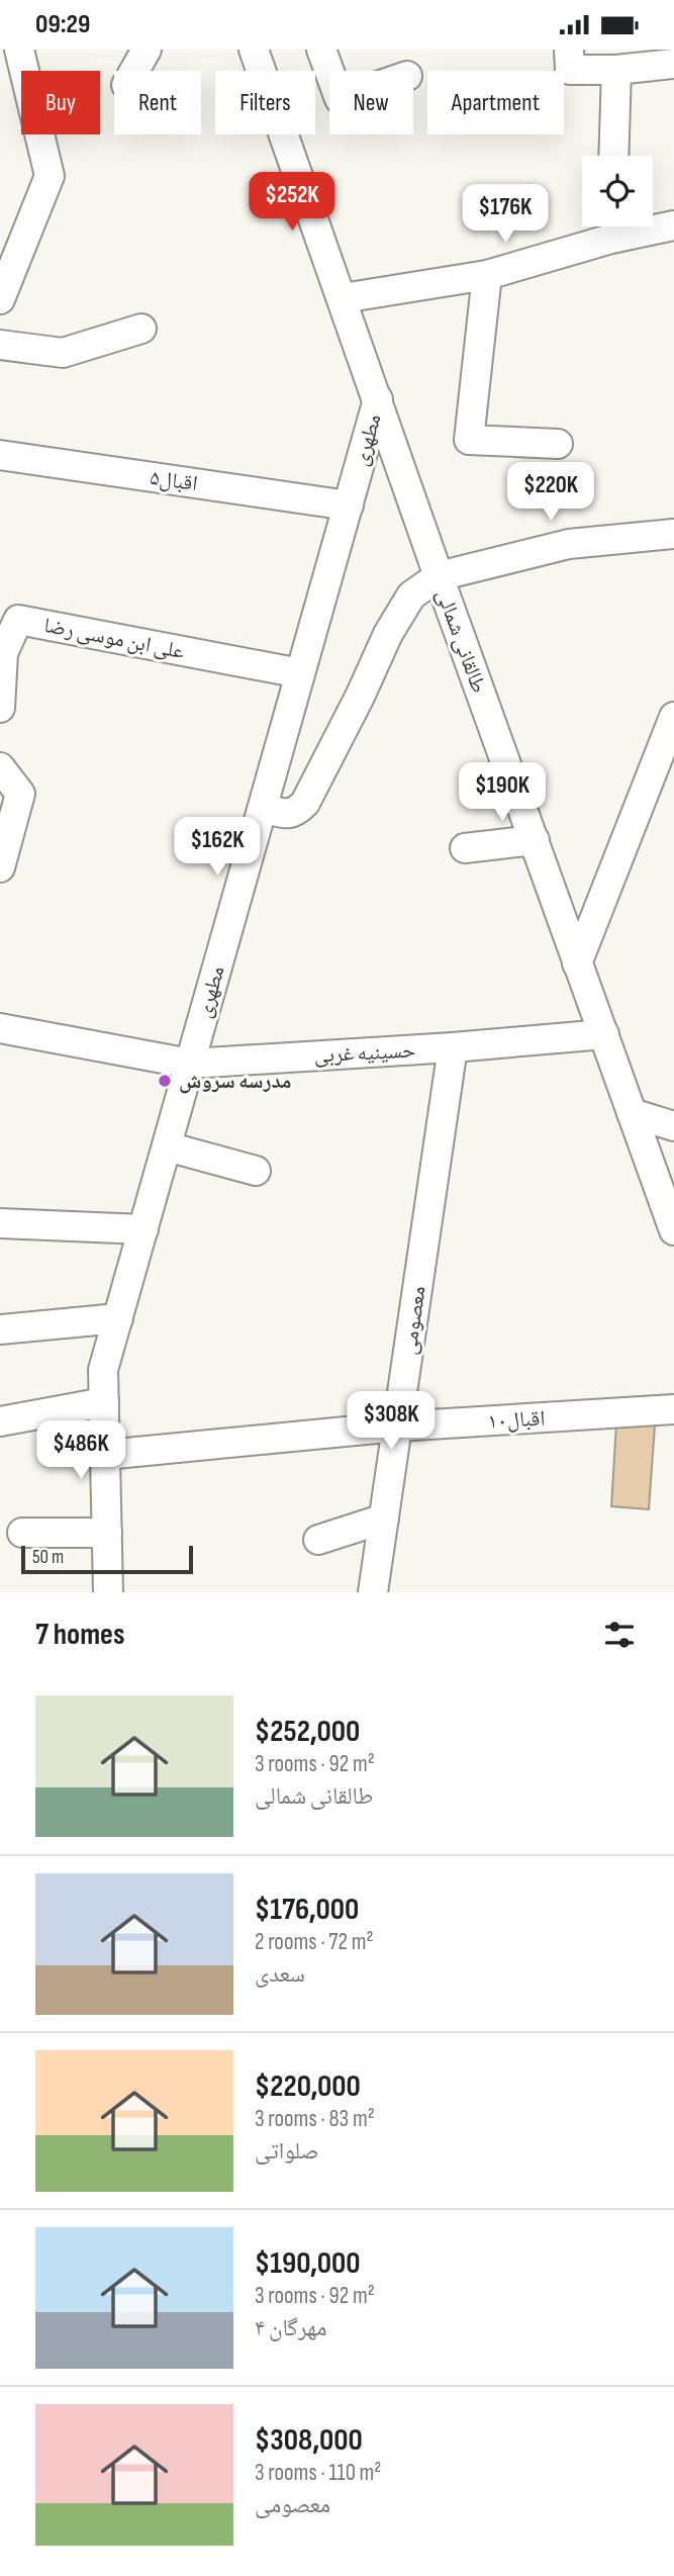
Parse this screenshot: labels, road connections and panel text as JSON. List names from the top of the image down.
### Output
{
  "streets": {
    "street": [
      "مطهری",
      "اقبال۵",
      "علی ابن موسی رضا",
      "طالقانی شمالی",
      "حسینیه غربی",
      "معصومی",
      "اقبال۱۰"
    ]
  },
  "crossings": [
    ["مطهری", "اقبال۵"],
    ["مطهری", "علی ابن موسی رضا"],
    ["مطهری", "طالقانی شمالی"],
    ["مطهری", "حسینیه غربی"],
    ["مطهری", "اقبال۱۰"],
    ["طالقانی شمالی", "حسینیه غربی"],
    ["حسینیه غربی", "معصومی"],
    ["معصومی", "اقبال۱۰"]
  ],
  "places": ["مدرسه سروش"],
  "scale_bar": "50 m",
  "page": {
    "status": "09:29",
    "chip": [
      "Buy",
      "Rent",
      "Filters",
      "New",
      "Apartment"
    ],
    "price": [
      "$252K",
      "$176K",
      "$220K",
      "$190K",
      "$162K",
      "$308K",
      "$486K"
    ],
    "scale": "50 m",
    "heading": "7 homes",
    "list": [
      {
        "name": "$252,000",
        "note": "3 rooms · 92 m² · طالقانی شمالی"
      },
      {
        "name": "$176,000",
        "note": "2 rooms · 72 m² · سعدی"
      },
      {
        "name": "$220,000",
        "note": "3 rooms · 83 m² · صلواتی"
      },
      {
        "name": "$190,000",
        "note": "3 rooms · 92 m² · مهرگان ۴"
      },
      {
        "name": "$308,000",
        "note": "3 rooms · 110 m² · معصومی"
      }
    ]
  }
}
